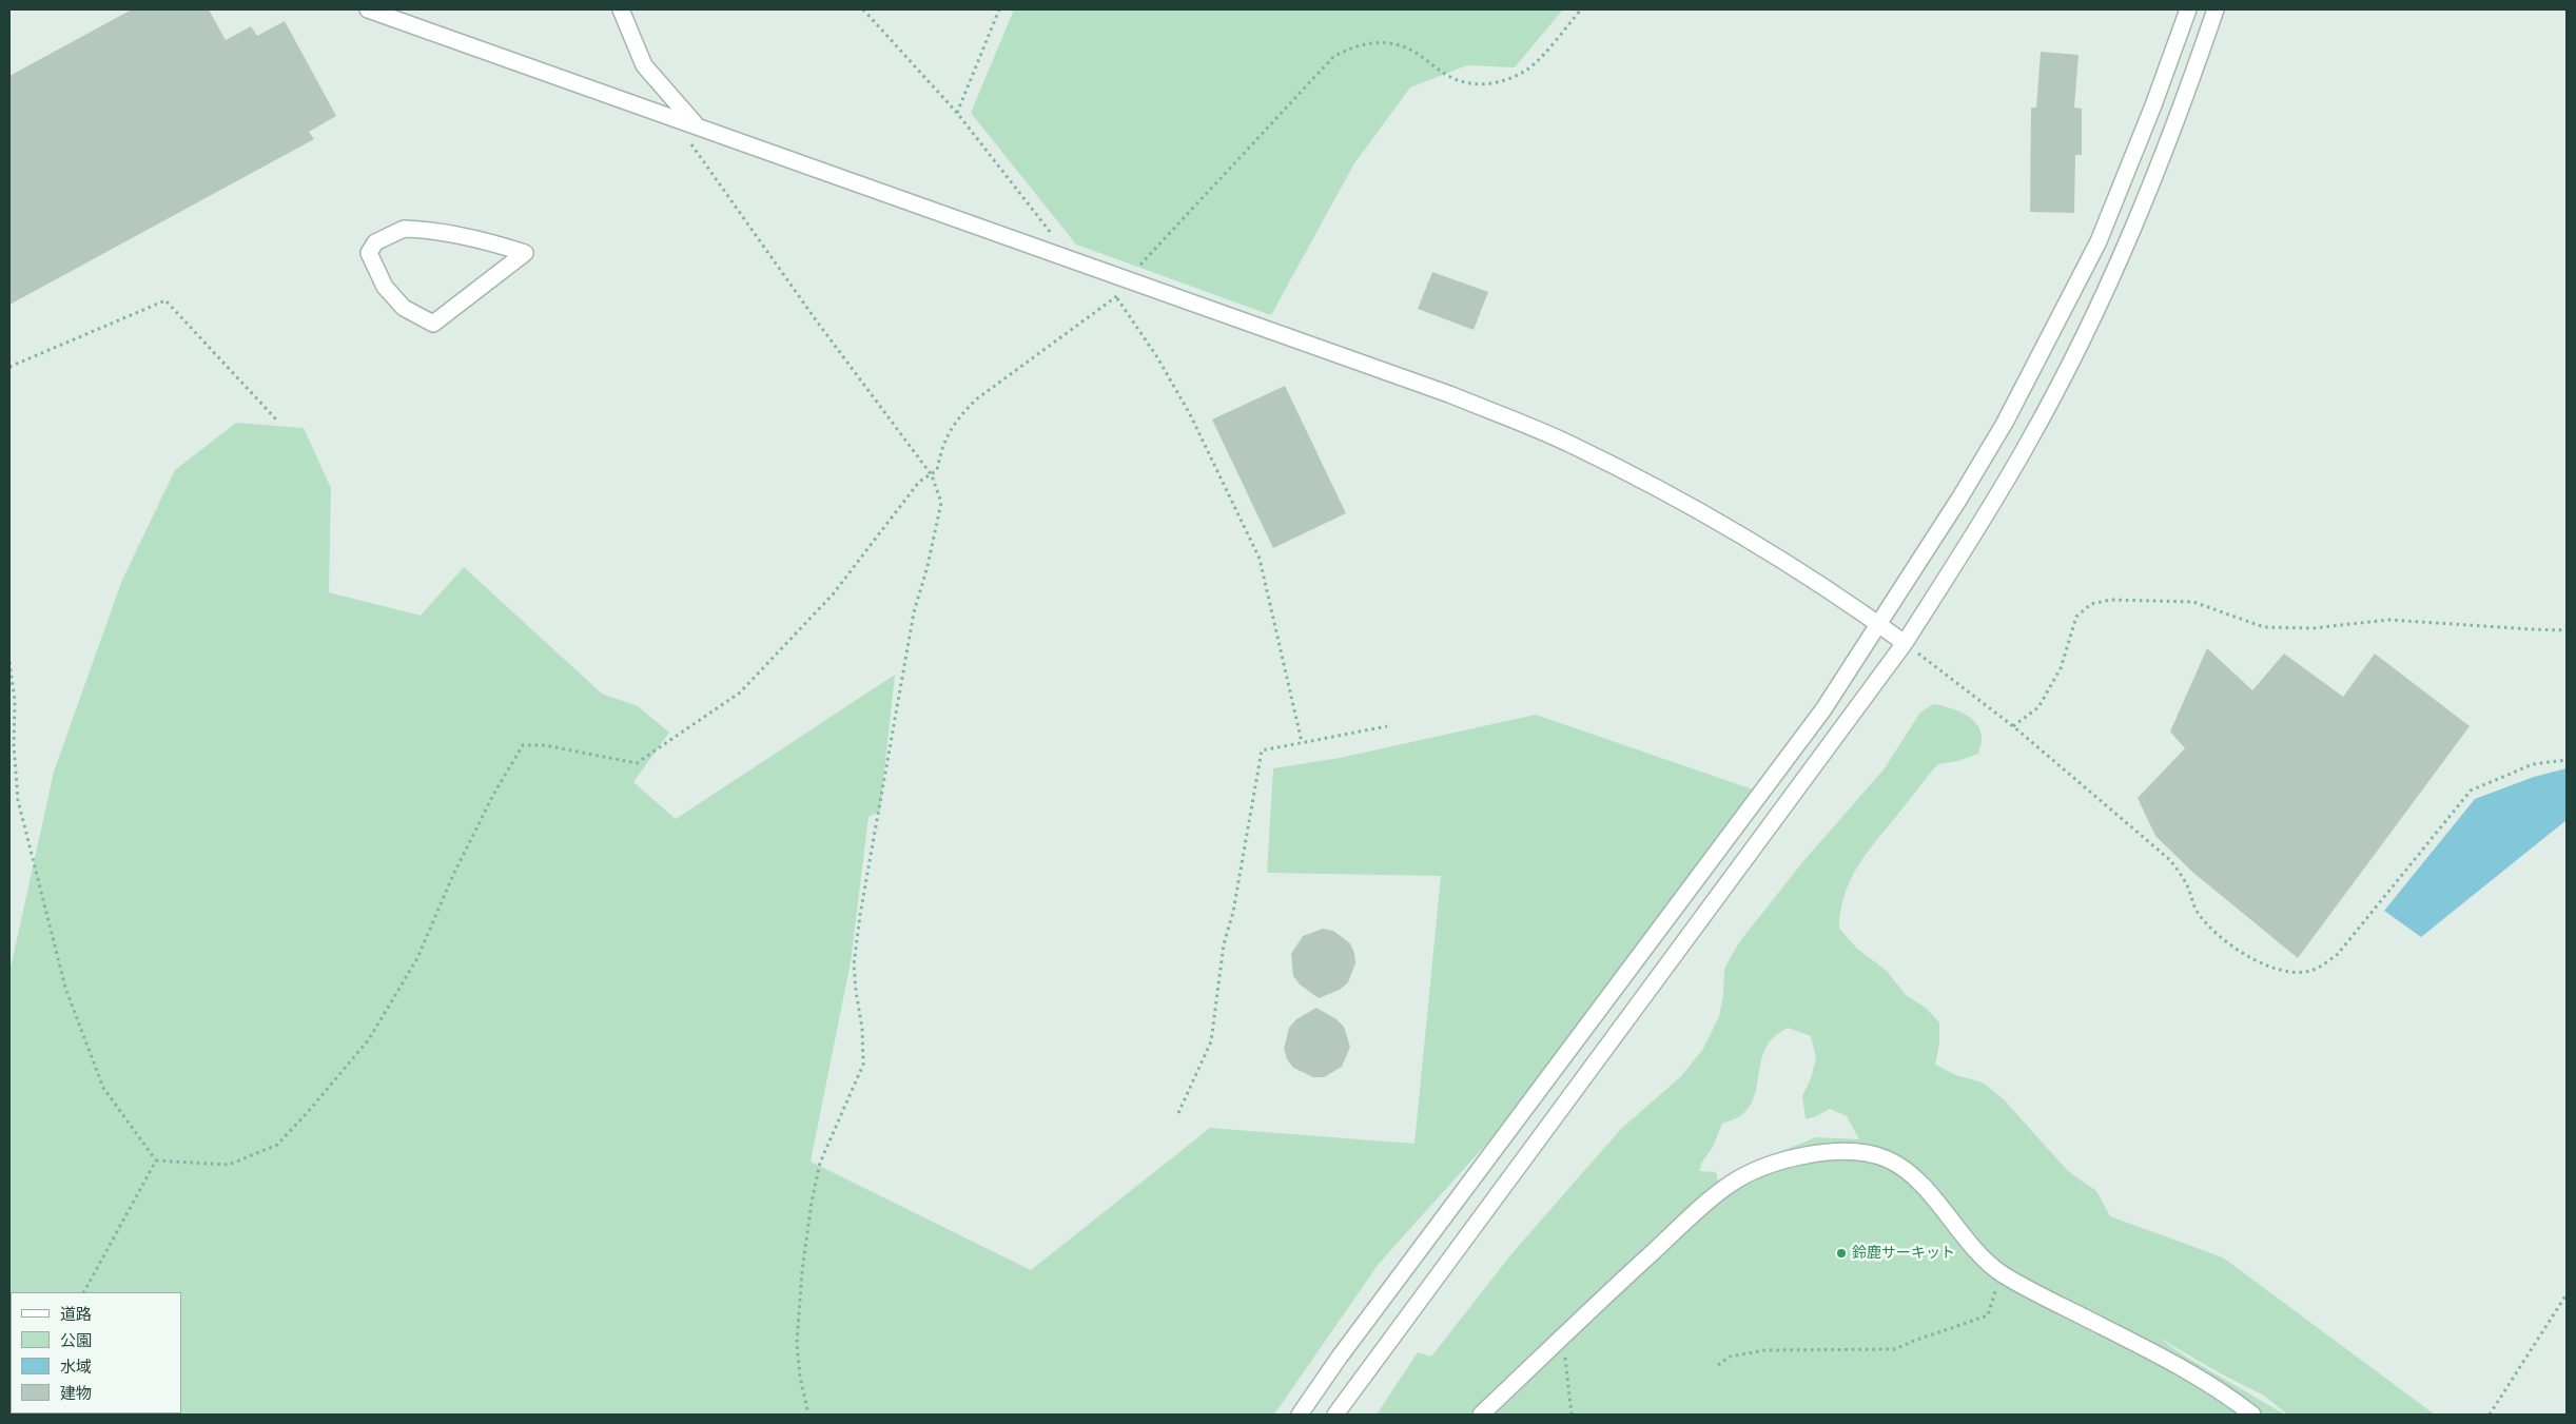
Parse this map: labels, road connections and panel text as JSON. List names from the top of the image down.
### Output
{
  "places": ["鈴鹿サーキット"],
  "legend": [
    "道路",
    "公園",
    "水域",
    "建物"
  ]
}
